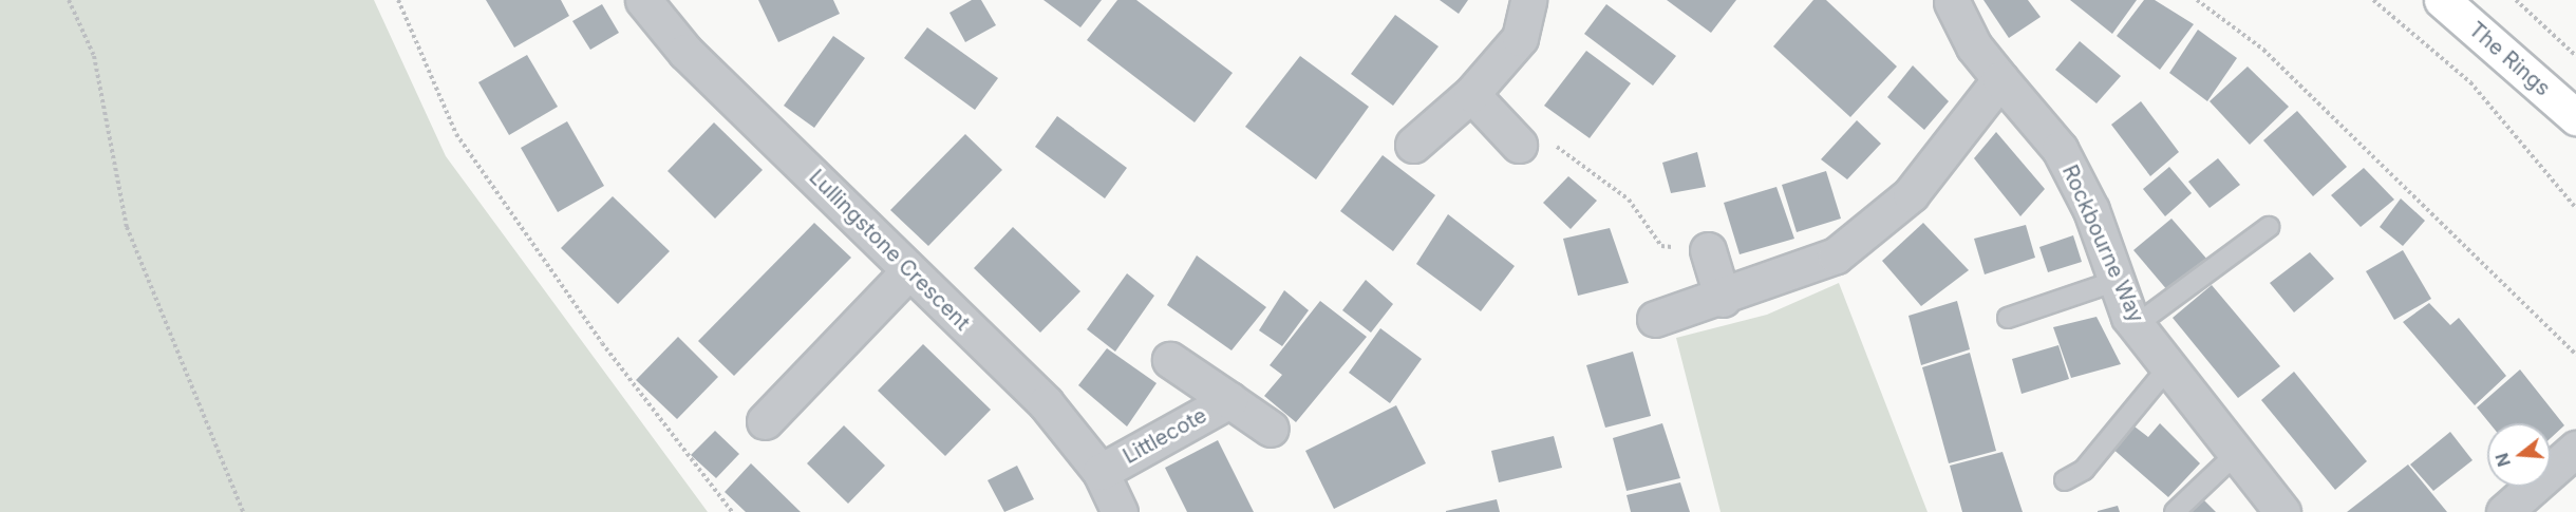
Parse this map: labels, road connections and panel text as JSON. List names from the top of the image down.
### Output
{
  "streets": {
    "street": [
      "The Rings",
      "Rockbourne Way",
      "Lullingstone Crescent",
      "Littlecote"
    ]
  },
  "crossings": [
    ["Lullingstone Crescent", "Littlecote"]
  ],
  "north": "left"
}
